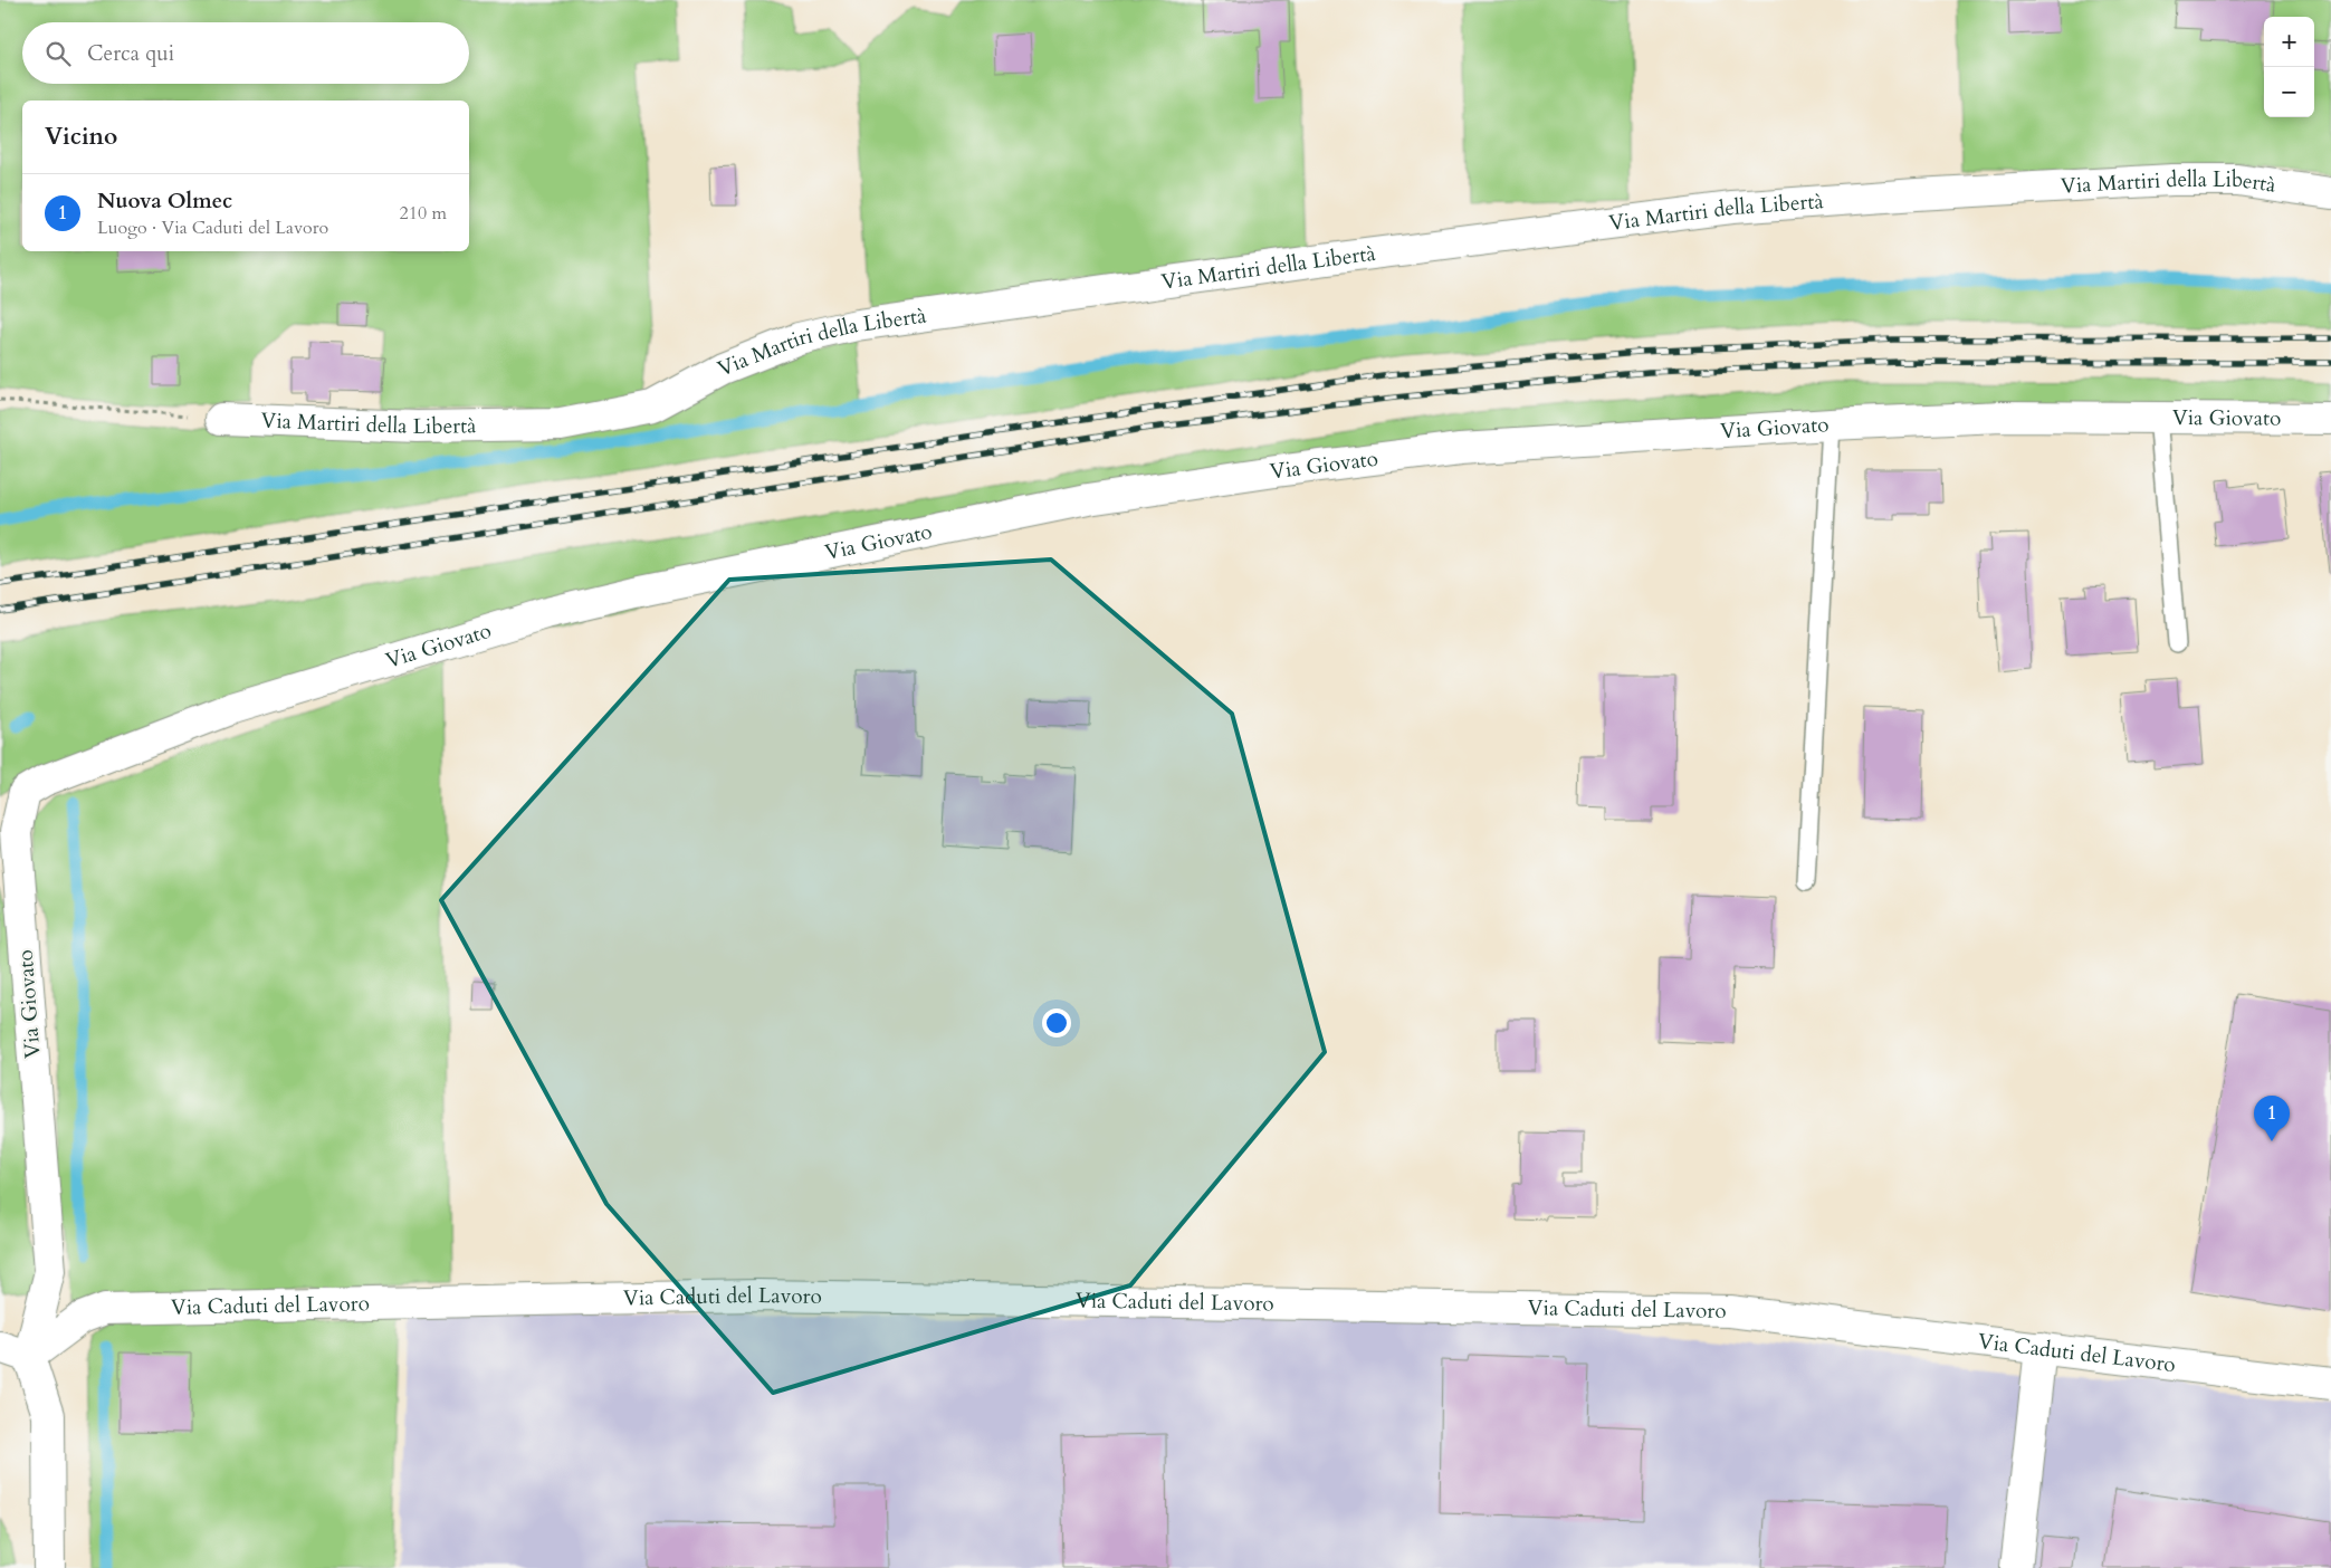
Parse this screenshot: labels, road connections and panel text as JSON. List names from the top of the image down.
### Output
{
  "streets": {
    "street": ["Via Martiri della Libertà", "Via Giovato", "Via Caduti del Lavoro"]
  },
  "crossings": [
    ["Via Giovato", "Via Caduti del Lavoro"]
  ],
  "page": {
    "map_buttons": ["+", "−"],
    "search": "Cerca qui",
    "heading": "Vicino",
    "list": [
      {
        "mark": "1",
        "name": "Nuova Olmec",
        "note": "Luogo · Via Caduti del Lavoro",
        "value": "210 m"
      }
    ],
    "pins": "1"
  }
}
